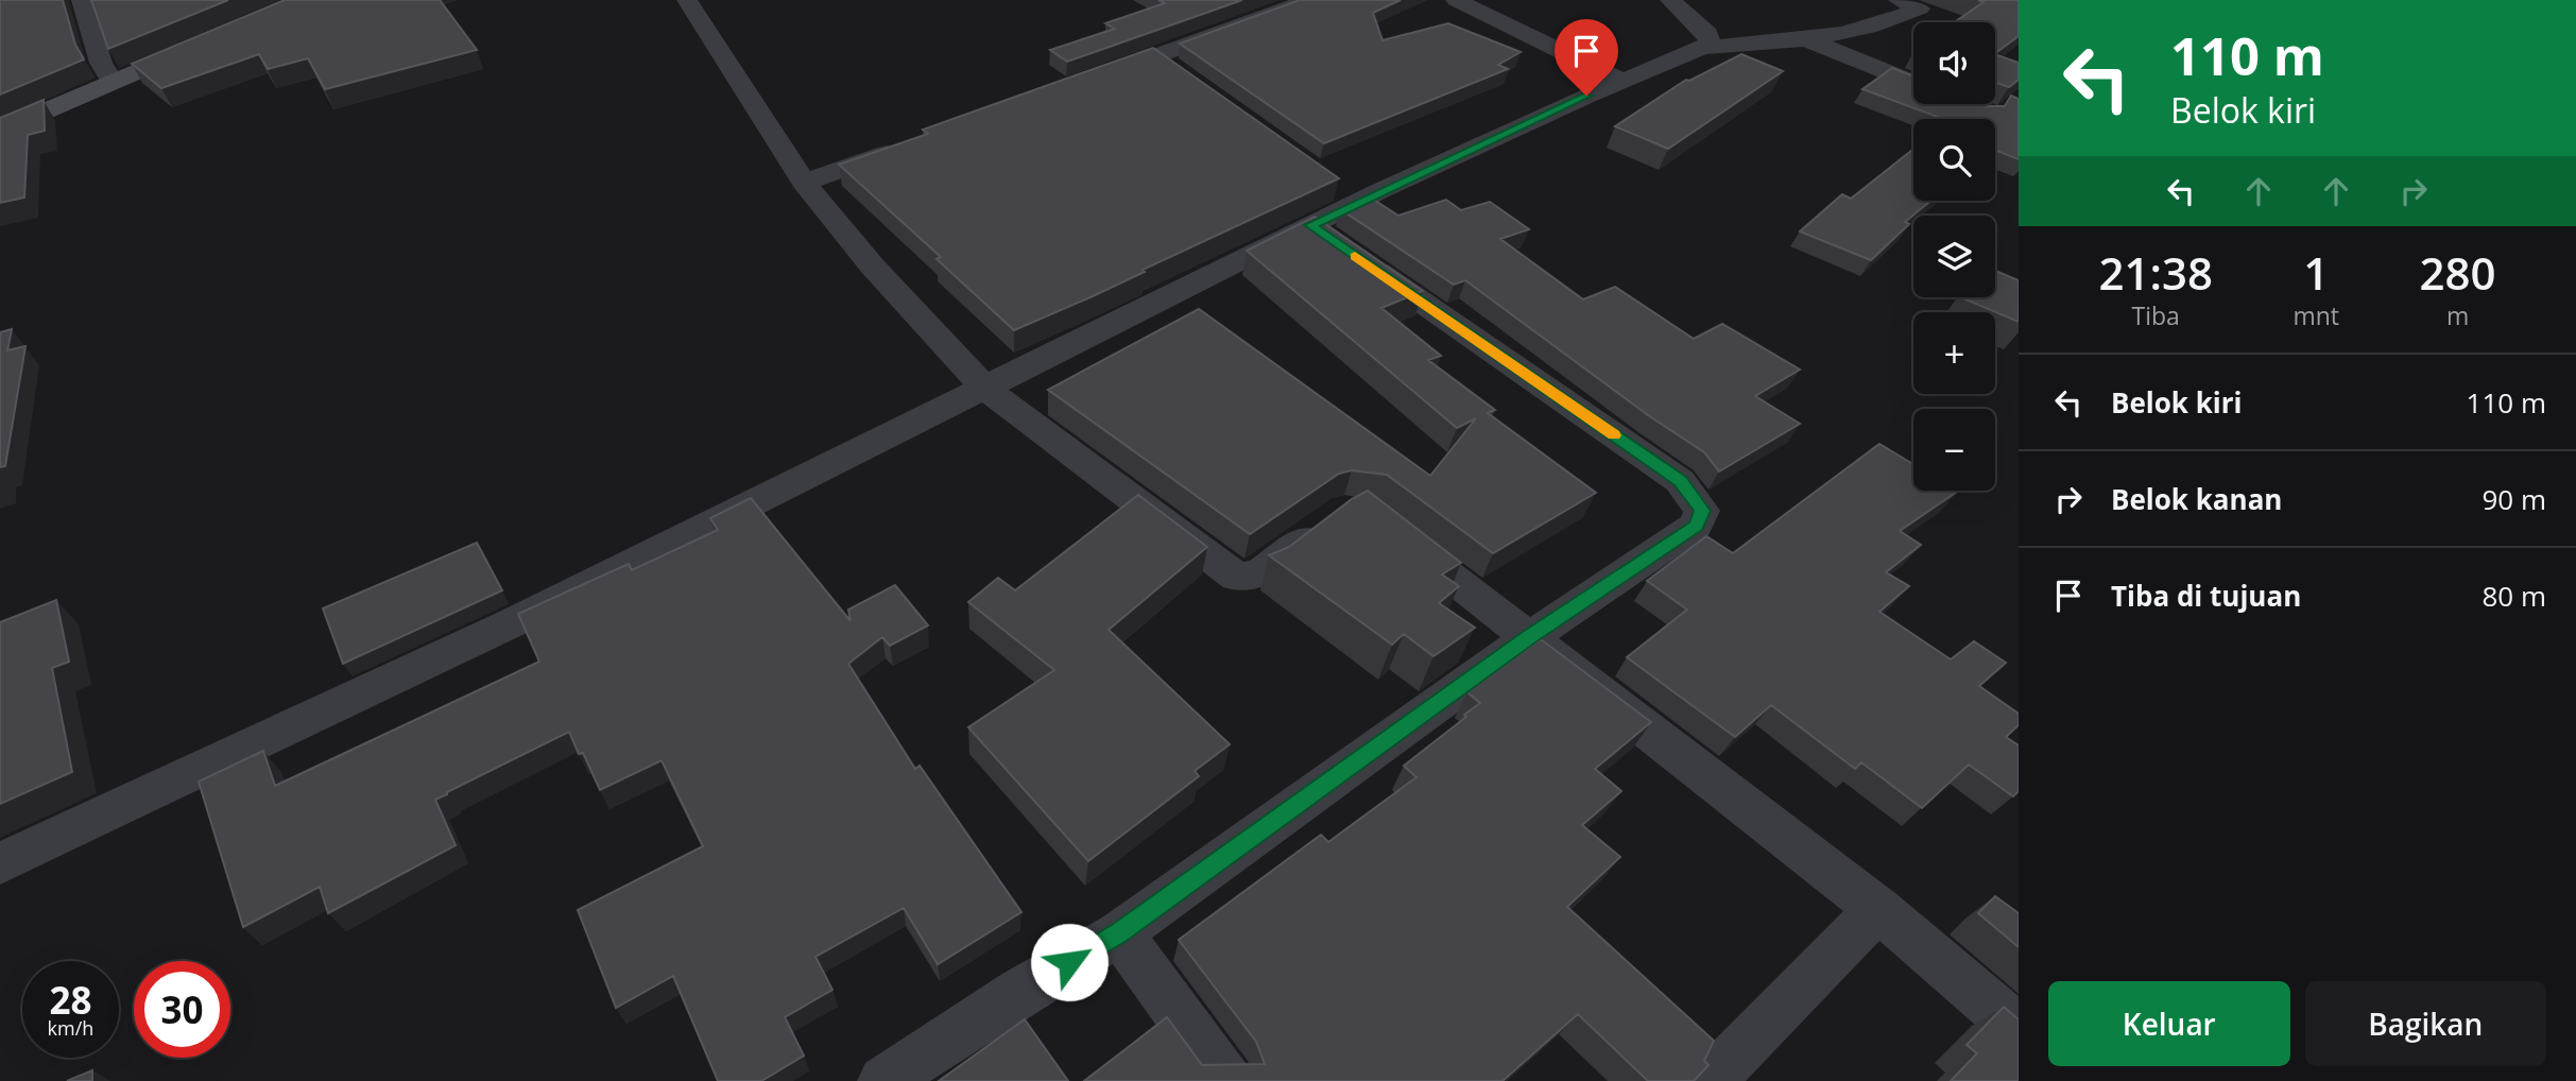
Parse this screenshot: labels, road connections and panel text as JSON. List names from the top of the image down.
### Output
{
  "page": {
    "turn": ["110 m", "Belok kiri"],
    "map_buttons": ["+", "−"],
    "eta": [
      "21:38",
      "Tiba",
      "1",
      "mnt",
      "280",
      "m"
    ],
    "list": [
      {
        "name": "Belok kiri",
        "value": "110 m"
      },
      {
        "name": "Belok kanan",
        "value": "90 m"
      },
      {
        "name": "Tiba di tujuan",
        "value": "80 m"
      }
    ],
    "speed": "28 km/h",
    "limit": "30",
    "buttons": ["Keluar", "Bagikan"]
  }
}
